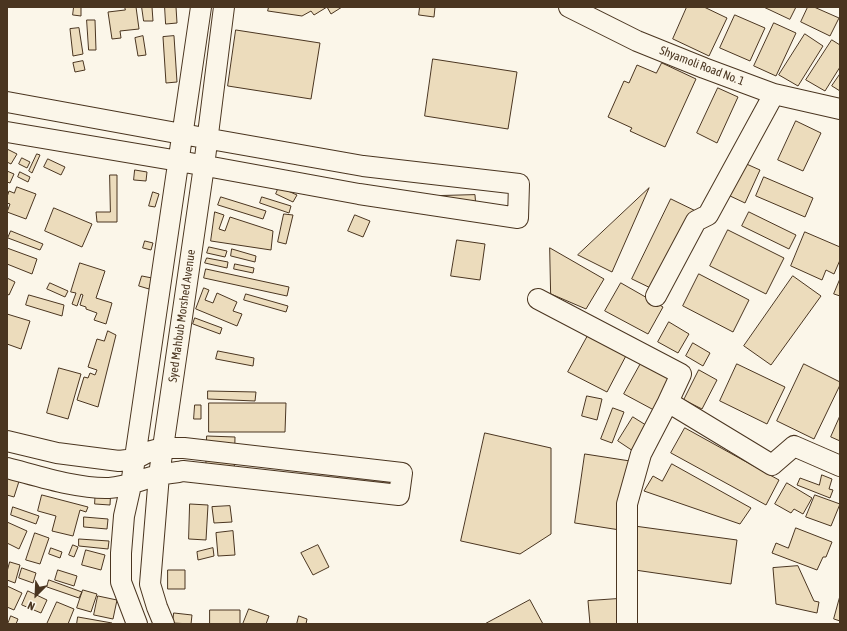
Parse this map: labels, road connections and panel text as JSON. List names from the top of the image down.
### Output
{
  "streets": {
    "street": ["Shyamoli Road No. 1", "Syed Mahbub Morshed Avenue"]
  },
  "north": "bottom left"
}
